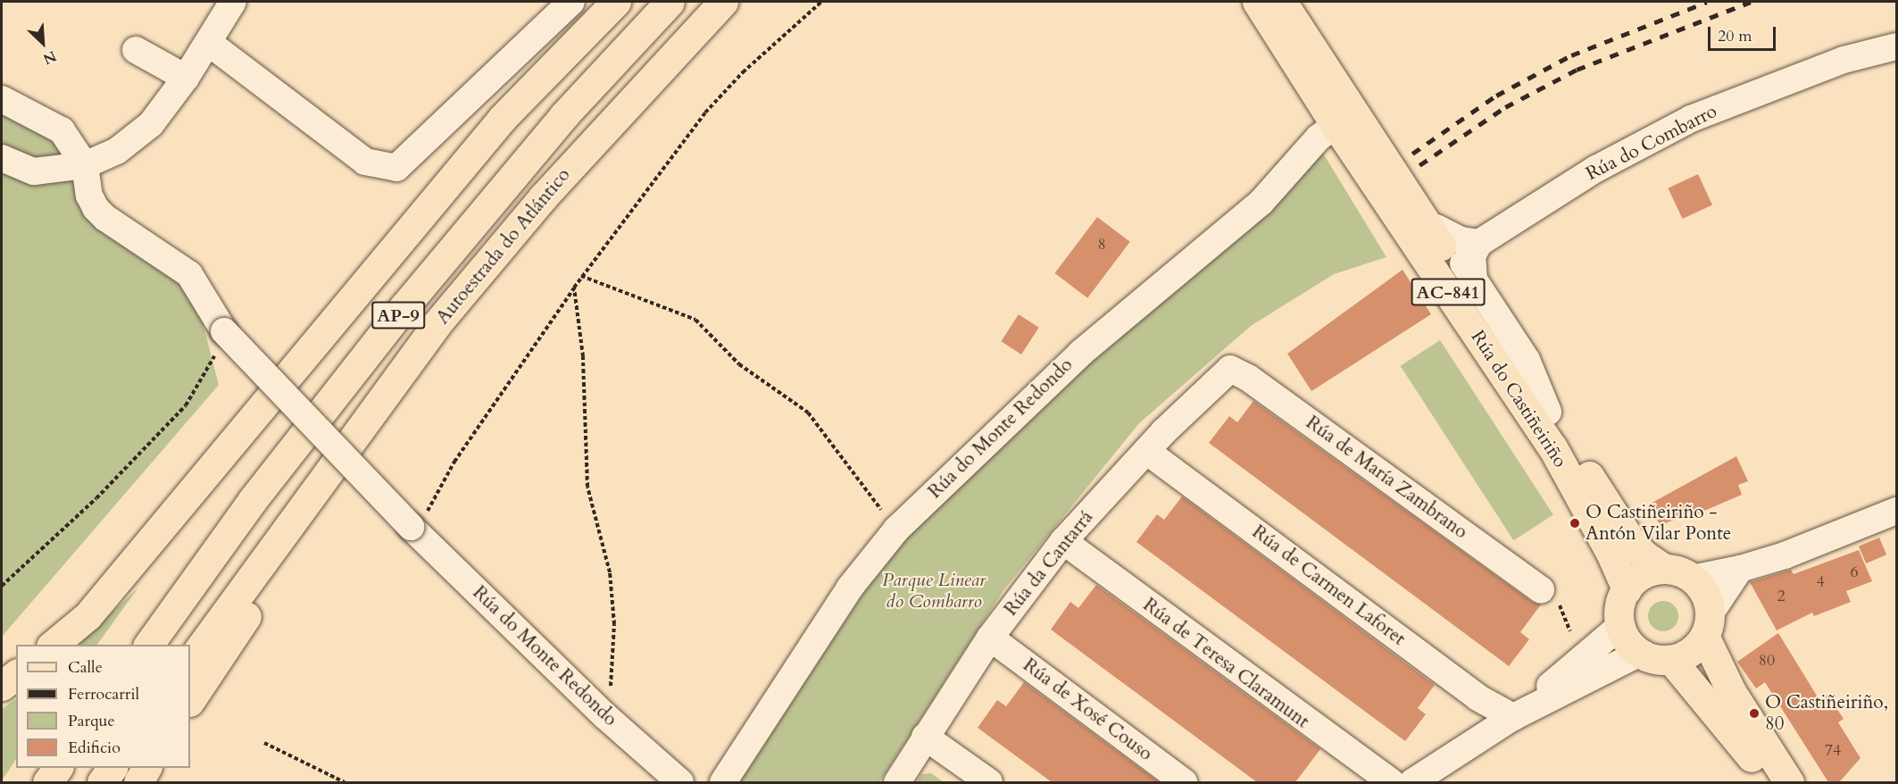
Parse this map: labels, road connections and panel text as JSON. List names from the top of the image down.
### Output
{
  "streets": {
    "main road": [
      "Autoestrada do Atlántico",
      "AC-841",
      "AP-9",
      "Rúa do Castiñeiriño"
    ],
    "street": [
      "Rúa do Combarro",
      "Rúa do Monte Redondo",
      "Rúa de María Zambrano",
      "Rúa da Cantarrá",
      "Rúa de Carmen Laforet",
      "Rúa de Teresa Claramunt",
      "Rúa de Xosé Couso"
    ]
  },
  "crossings": [
    ["Rúa do Castiñeiriño", "Rúa do Monte Redondo"],
    ["Rúa de María Zambrano", "Rúa da Cantarrá"],
    ["Rúa da Cantarrá", "Rúa de Carmen Laforet"],
    ["Rúa da Cantarrá", "Rúa de Teresa Claramunt"],
    ["Rúa da Cantarrá", "Rúa de Xosé Couso"]
  ],
  "parks": ["Parque Linear do Combarro"],
  "places": ["O Castiñeiriño - Antón Vilar Ponte", "O Castiñeiriño, 80"],
  "house_numbers": [
    "8",
    "6",
    "4",
    "2",
    "80",
    "74"
  ],
  "legend": [
    "Calle",
    "Ferrocarril",
    "Parque",
    "Edificio"
  ],
  "scale_bar": "20 m",
  "north": "bottom right"
}
